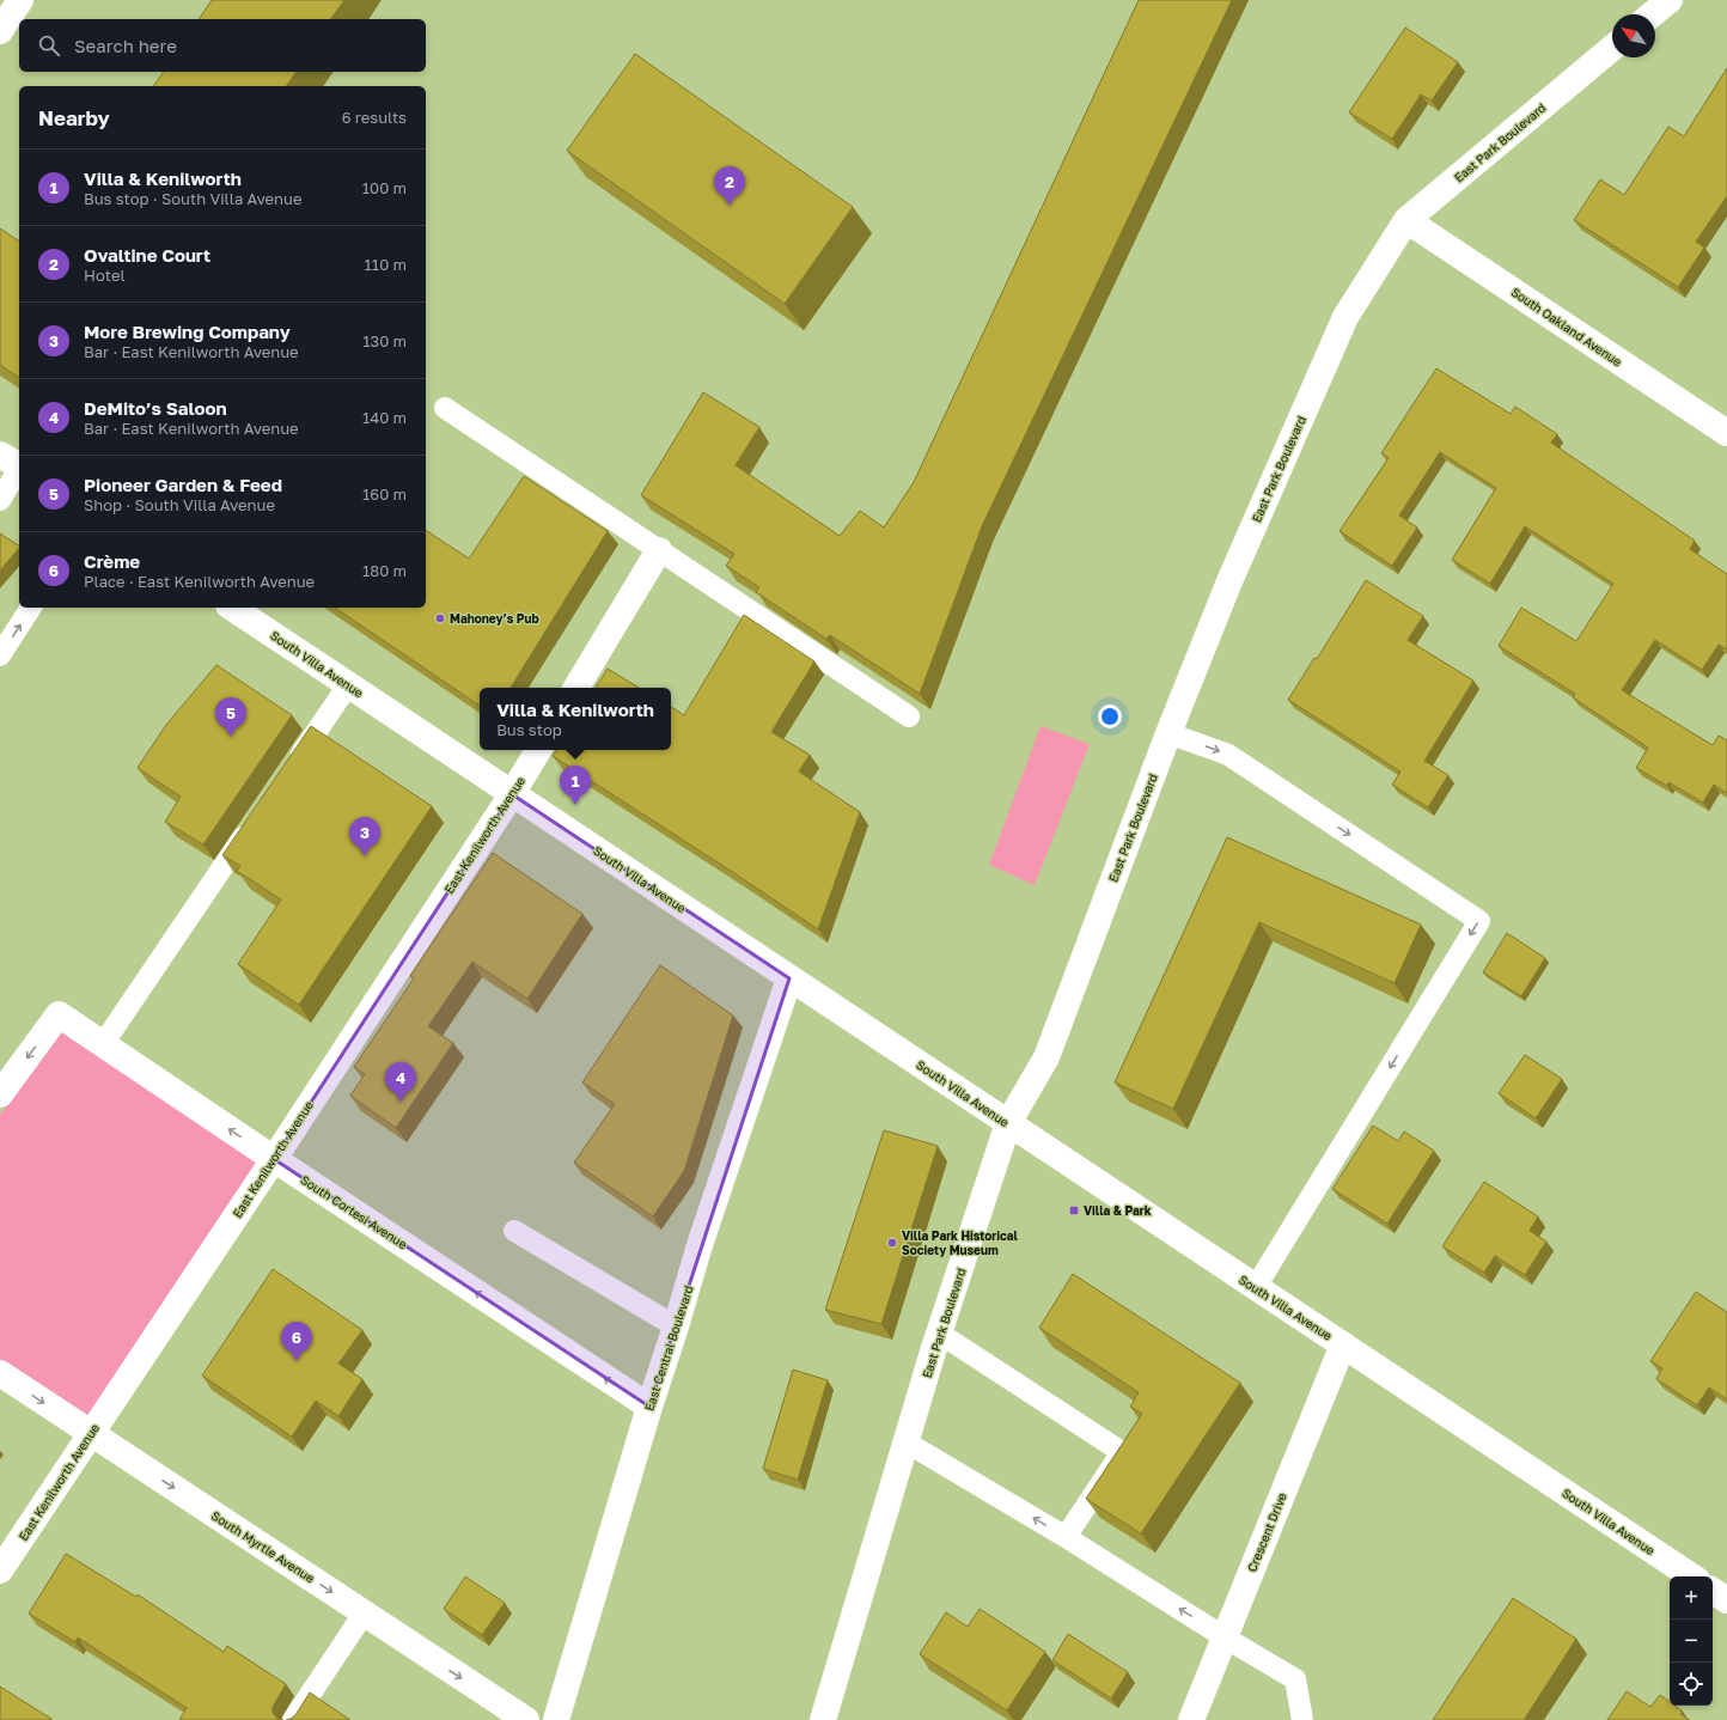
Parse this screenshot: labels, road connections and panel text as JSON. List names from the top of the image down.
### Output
{
  "streets": {
    "street": [
      "East Park Boulevard",
      "South Oakland Avenue",
      "South Villa Avenue",
      "East Kenilworth Avenue",
      "South Cortesi Avenue",
      "East Central Boulevard",
      "Crescent Drive",
      "South Myrtle Avenue"
    ]
  },
  "crossings": [
    ["East Park Boulevard", "South Oakland Avenue"],
    ["East Park Boulevard", "South Villa Avenue"],
    ["South Villa Avenue", "East Kenilworth Avenue"],
    ["South Villa Avenue", "East Central Boulevard"],
    ["South Villa Avenue", "Crescent Drive"],
    ["East Kenilworth Avenue", "South Cortesi Avenue"],
    ["East Kenilworth Avenue", "South Myrtle Avenue"],
    ["South Cortesi Avenue", "East Central Boulevard"]
  ],
  "one_way": ["South Cortesi Avenue", "South Myrtle Avenue"],
  "places": {
    "other": ["Mahoney’s Pub", "Villa Park Historical Society Museum"],
    "transit": ["Villa & Park"]
  },
  "north": "top left",
  "page": {
    "search": "Search here",
    "heading": ["Nearby", "6 results"],
    "list": [
      {
        "mark": "1",
        "name": "Villa & Kenilworth",
        "note": "Bus stop · South Villa Avenue",
        "value": "100 m"
      },
      {
        "mark": "2",
        "name": "Ovaltine Court",
        "note": "Hotel",
        "value": "110 m"
      },
      {
        "mark": "3",
        "name": "More Brewing Company",
        "note": "Bar · East Kenilworth Avenue",
        "value": "130 m"
      },
      {
        "mark": "4",
        "name": "DeMito’s Saloon",
        "note": "Bar · East Kenilworth Avenue",
        "value": "140 m"
      },
      {
        "mark": "5",
        "name": "Pioneer Garden & Feed",
        "note": "Shop · South Villa Avenue",
        "value": "160 m"
      },
      {
        "mark": "6",
        "name": "Crème",
        "note": "Place · East Kenilworth Avenue",
        "value": "180 m"
      }
    ],
    "pins": [
      "2",
      "5",
      "1",
      "3",
      "4",
      "6"
    ],
    "popup": ["Villa & Kenilworth", "Bus stop"],
    "map_buttons": ["+", "−"]
  }
}
